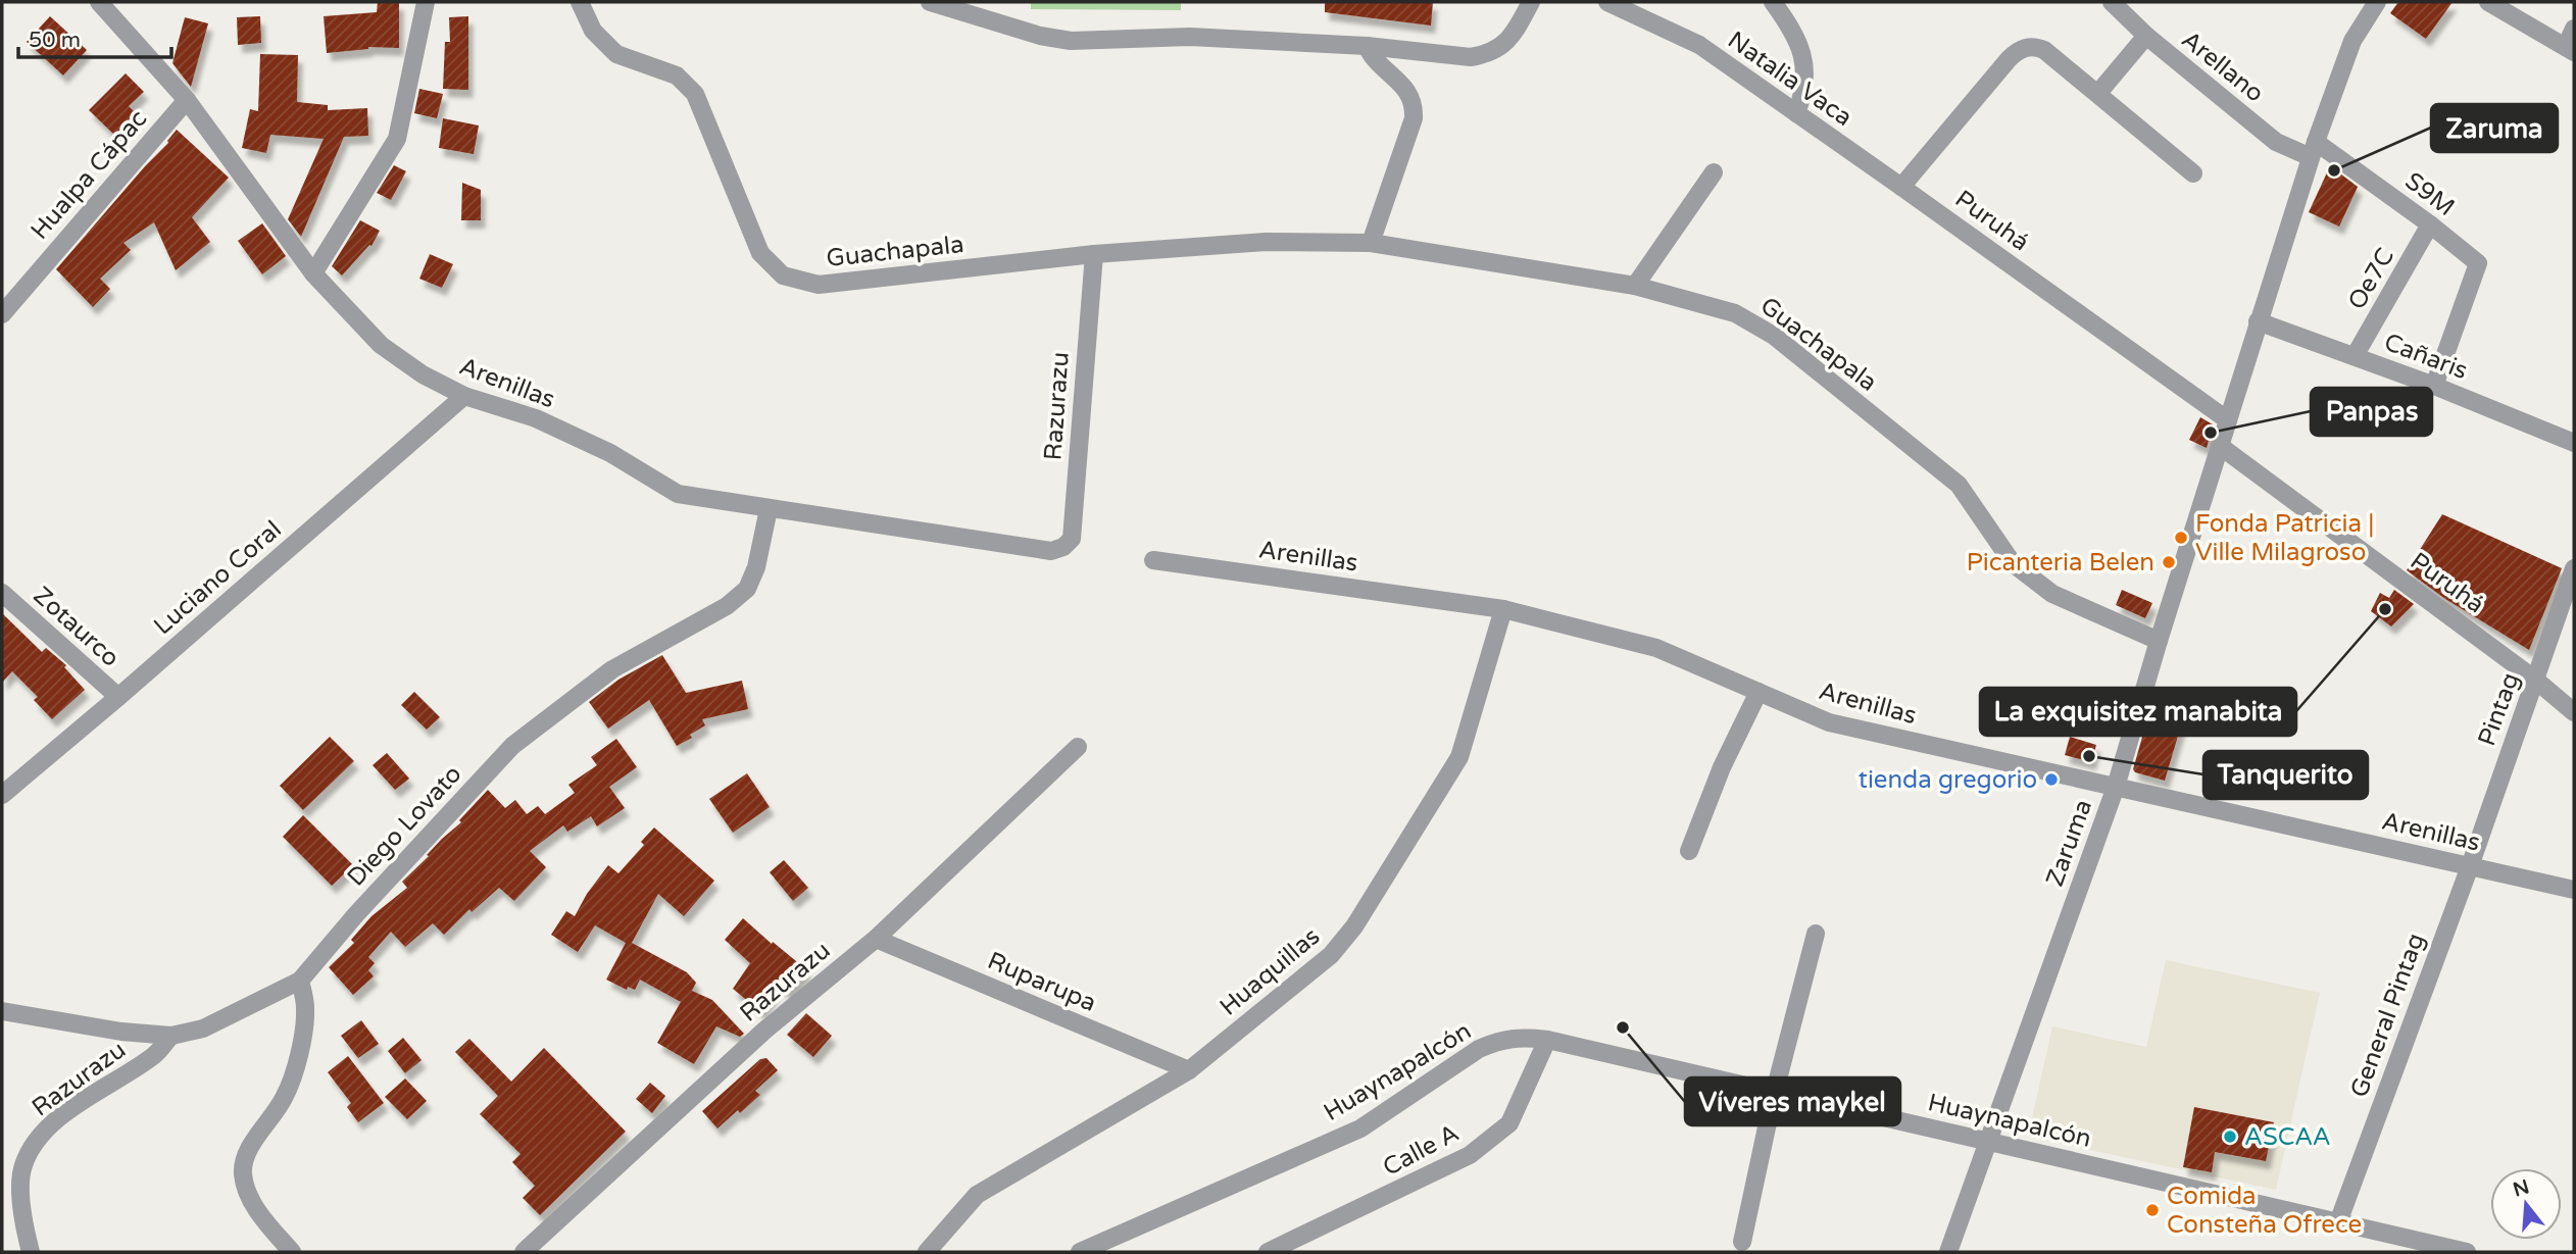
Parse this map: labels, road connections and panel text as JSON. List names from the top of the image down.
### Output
{
  "streets": {
    "street": [
      "Arellano",
      "Natalia Vaca",
      "Hualpa Cápac",
      "S9M",
      "Puruhá",
      "Guachapala",
      "Oe7C",
      "Cañaris",
      "Arenillas",
      "Razurazu",
      "Luciano Coral",
      "Zotaurco",
      "Pintag",
      "Diego Lovato",
      "Zaruma",
      "Huaquillas",
      "Ruparupa",
      "General Pintag",
      "Huaynapalcón",
      "Calle A"
    ]
  },
  "crossings": [
    ["Arellano", "S9M"],
    ["Arellano", "Zaruma"],
    ["Natalia Vaca", "Puruhá"],
    ["Hualpa Cápac", "Arenillas"],
    ["S9M", "Oe7C"],
    ["S9M", "Cañaris"],
    ["S9M", "Zaruma"],
    ["Puruhá", "Pintag"],
    ["Puruhá", "Zaruma"],
    ["Guachapala", "Razurazu"],
    ["Guachapala", "Zaruma"],
    ["Oe7C", "Cañaris"],
    ["Cañaris", "Zaruma"],
    ["Arenillas", "Razurazu"],
    ["Arenillas", "Luciano Coral"],
    ["Arenillas", "Pintag"],
    ["Arenillas", "Diego Lovato"],
    ["Arenillas", "Zaruma"],
    ["Arenillas", "Huaquillas"],
    ["Arenillas", "General Pintag"],
    ["Razurazu", "Diego Lovato"],
    ["Razurazu", "Ruparupa"],
    ["Luciano Coral", "Zotaurco"],
    ["Pintag", "General Pintag"],
    ["Zaruma", "Huaynapalcón"],
    ["Huaquillas", "Ruparupa"],
    ["General Pintag", "Huaynapalcón"],
    ["Huaynapalcón", "Calle A"]
  ],
  "places": [
    "Zaruma",
    "Panpas",
    "Fonda Patricia | Ville Milagroso",
    "Picanteria Belen",
    "La exquisitez manabita",
    "Tanquerito",
    "tienda gregorio",
    "Víveres maykel",
    "ASCAA",
    "Comida Consteña Ofrece"
  ],
  "scale_bar": "50 m",
  "north": "top"
}
